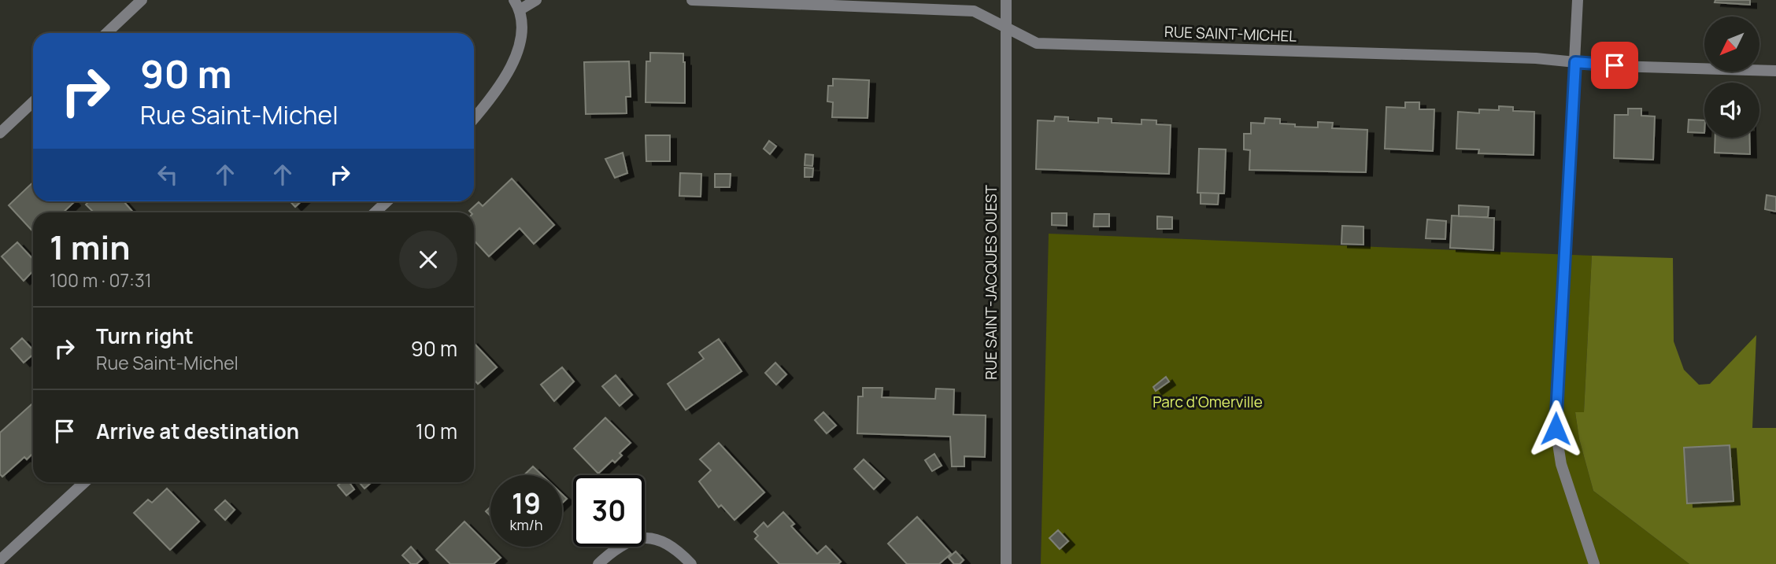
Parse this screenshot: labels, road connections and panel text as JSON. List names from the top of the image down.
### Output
{
  "streets": {
    "street": ["RUE SAINT-MICHEL", "RUE SAINT-JACQUES OUEST"]
  },
  "crossings": [
    ["RUE SAINT-MICHEL", "RUE SAINT-JACQUES OUEST"]
  ],
  "parks": ["Parc d'Omerville"],
  "north": "bottom left",
  "page": {
    "turn": ["90 m", "Rue Saint-Michel"],
    "heading": ["1 min", "100 m · 07:31"],
    "list": [
      {
        "name": "Turn right",
        "note": "Rue Saint-Michel",
        "value": "90 m"
      },
      {
        "name": "Arrive at destination",
        "value": "10 m"
      }
    ],
    "speed": "19 km/h",
    "limit": "30"
  }
}
